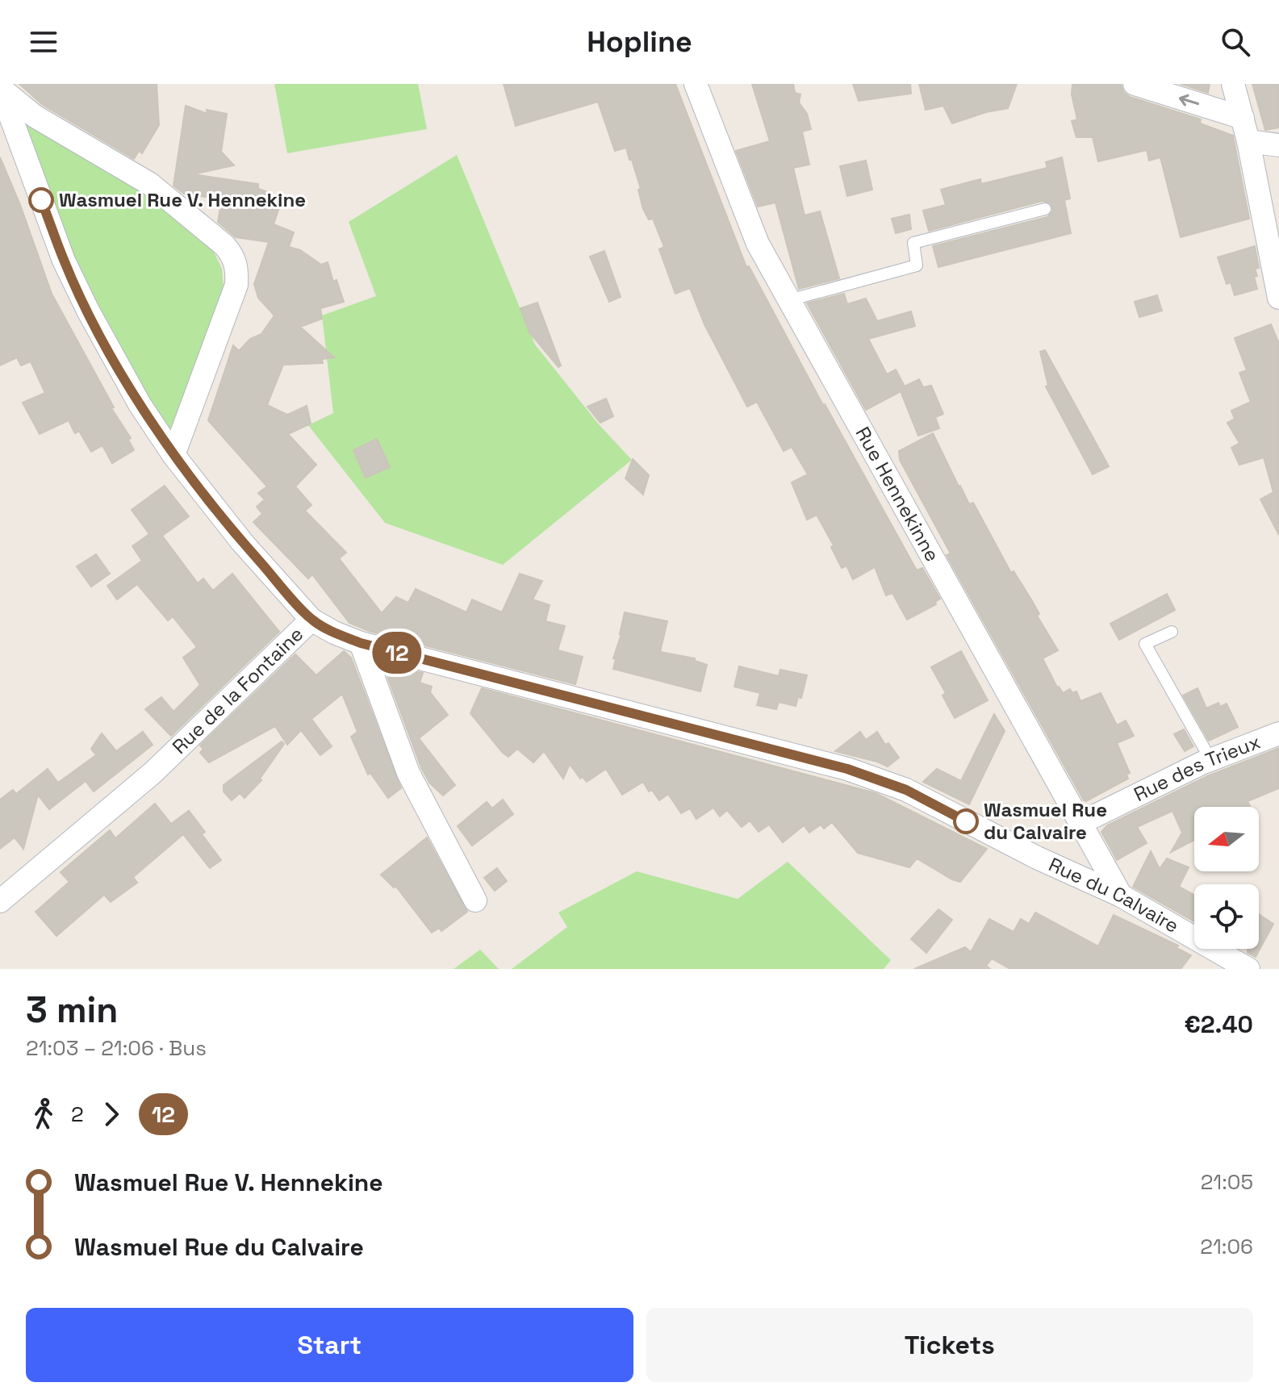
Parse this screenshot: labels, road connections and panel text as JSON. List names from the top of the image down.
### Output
{
  "streets": {
    "street": [
      "Rue Hennekinne",
      "Rue de la Fontaine",
      "Rue des Trieux",
      "Rue du Calvaire"
    ]
  },
  "crossings": [
    ["Rue Hennekinne", "Rue des Trieux"],
    ["Rue Hennekinne", "Rue du Calvaire"],
    ["Rue de la Fontaine", "Rue du Calvaire"]
  ],
  "places": ["Wasmuel Rue V. Hennekine", "Wasmuel Rue du Calvaire"],
  "lines": ["bus line 12"],
  "north": "left",
  "page": {
    "header": "Hopline",
    "on_map": "12",
    "heading": ["3 min", "21:03 – 21:06 · Bus", "€2.40"],
    "legs": ["2", "12"],
    "list": [
      {
        "name": "Wasmuel Rue V. Hennekine",
        "value": "21:05"
      },
      {
        "name": "Wasmuel Rue du Calvaire",
        "value": "21:06"
      }
    ],
    "buttons": ["Start", "Tickets"]
  }
}
